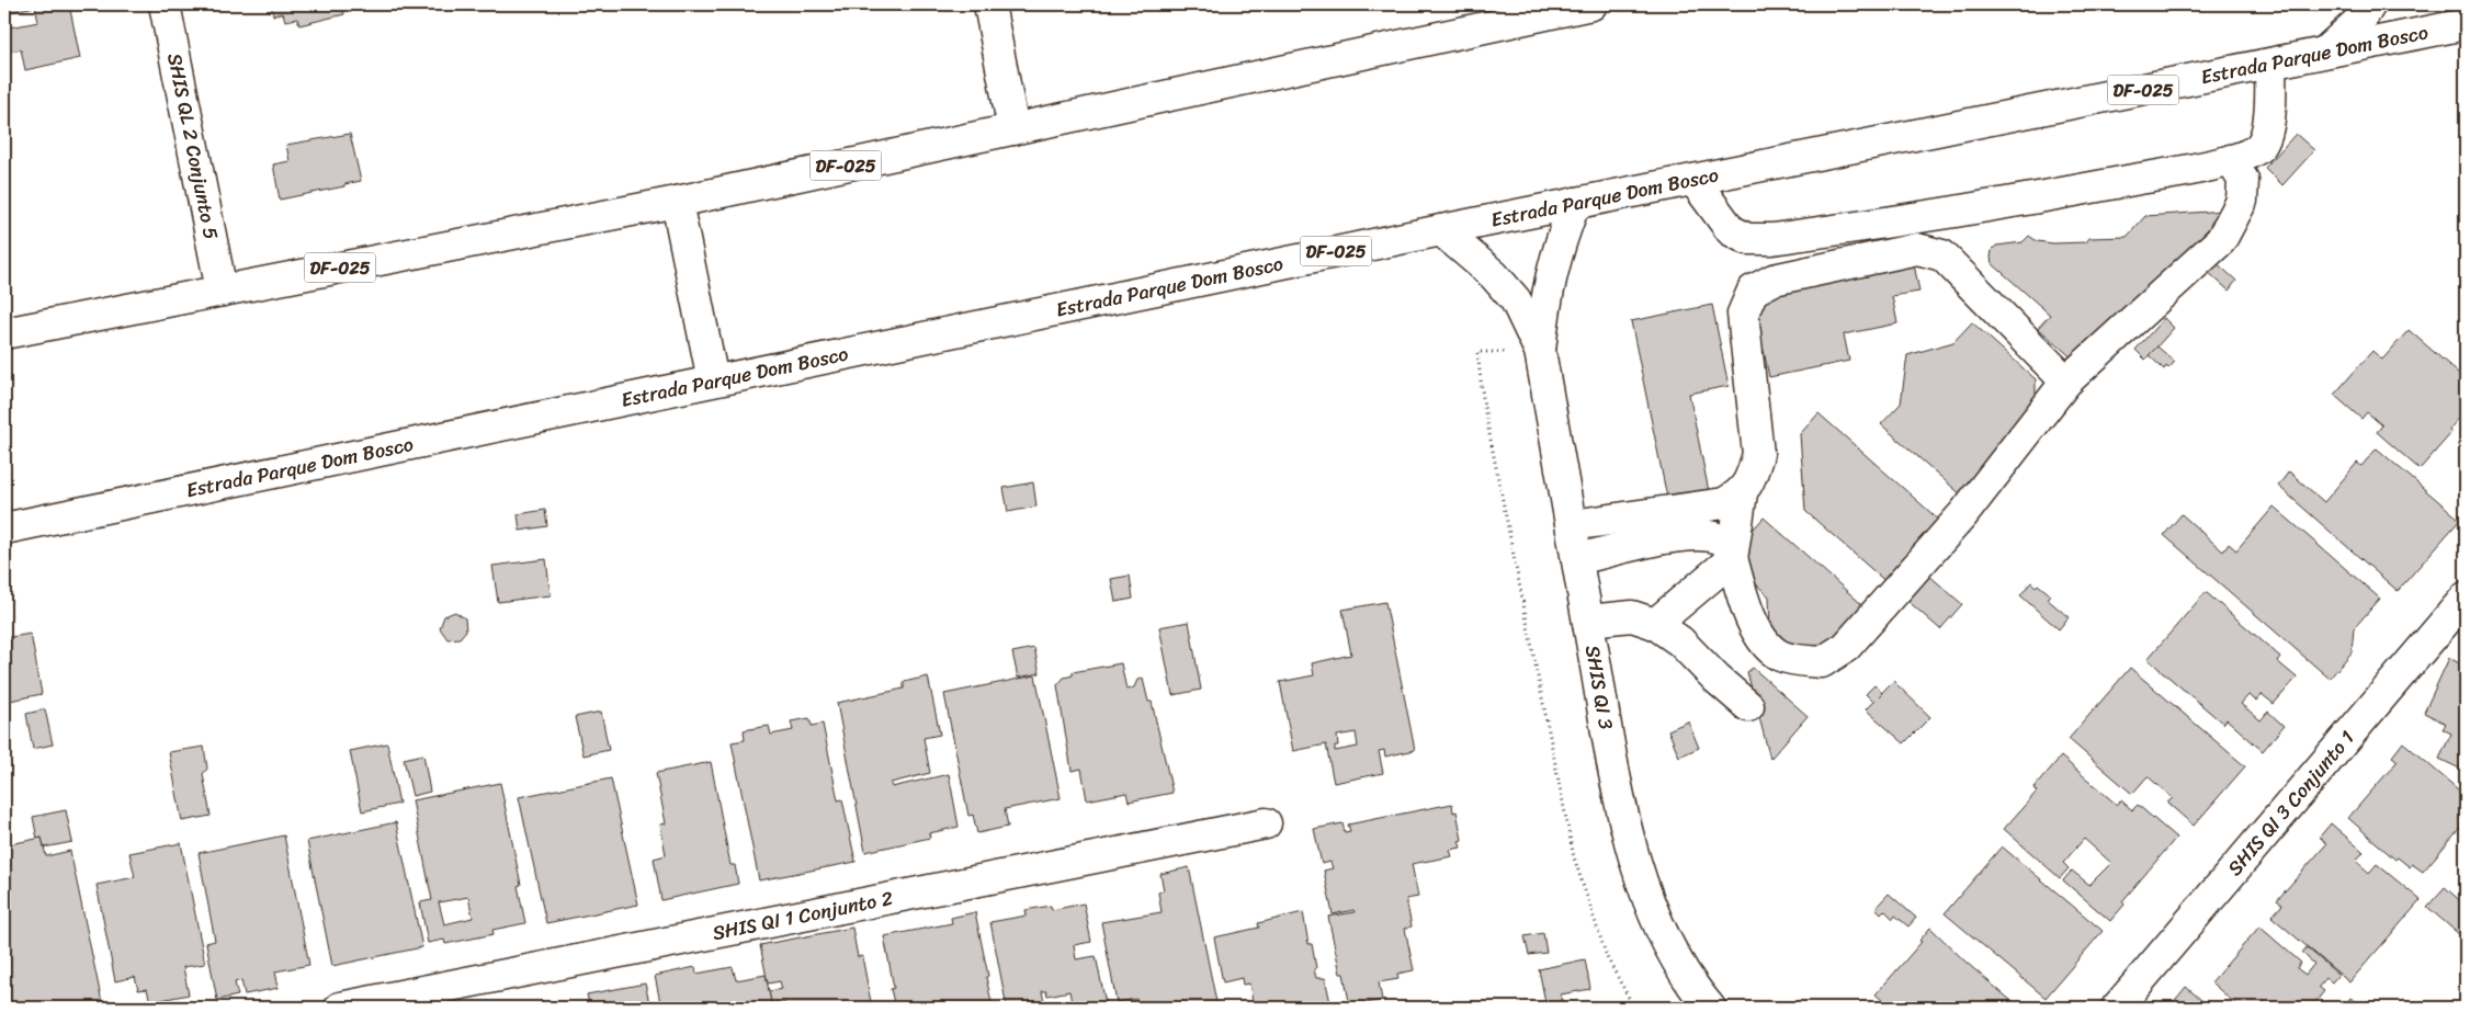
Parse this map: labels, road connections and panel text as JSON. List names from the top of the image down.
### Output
{
  "streets": {
    "main road": [
      "Estrada Parque Dom Bosco",
      "DF-025",
      "SHIS QL 2 Conjunto 5",
      "SHIS QI 3",
      "SHIS QI 3 Conjunto 1",
      "SHIS QI 1 Conjunto 2"
    ]
  },
  "crossings": [
    ["Estrada Parque Dom Bosco", "SHIS QI 3"],
    ["DF-025", "SHIS QL 2 Conjunto 5"]
  ]
}
